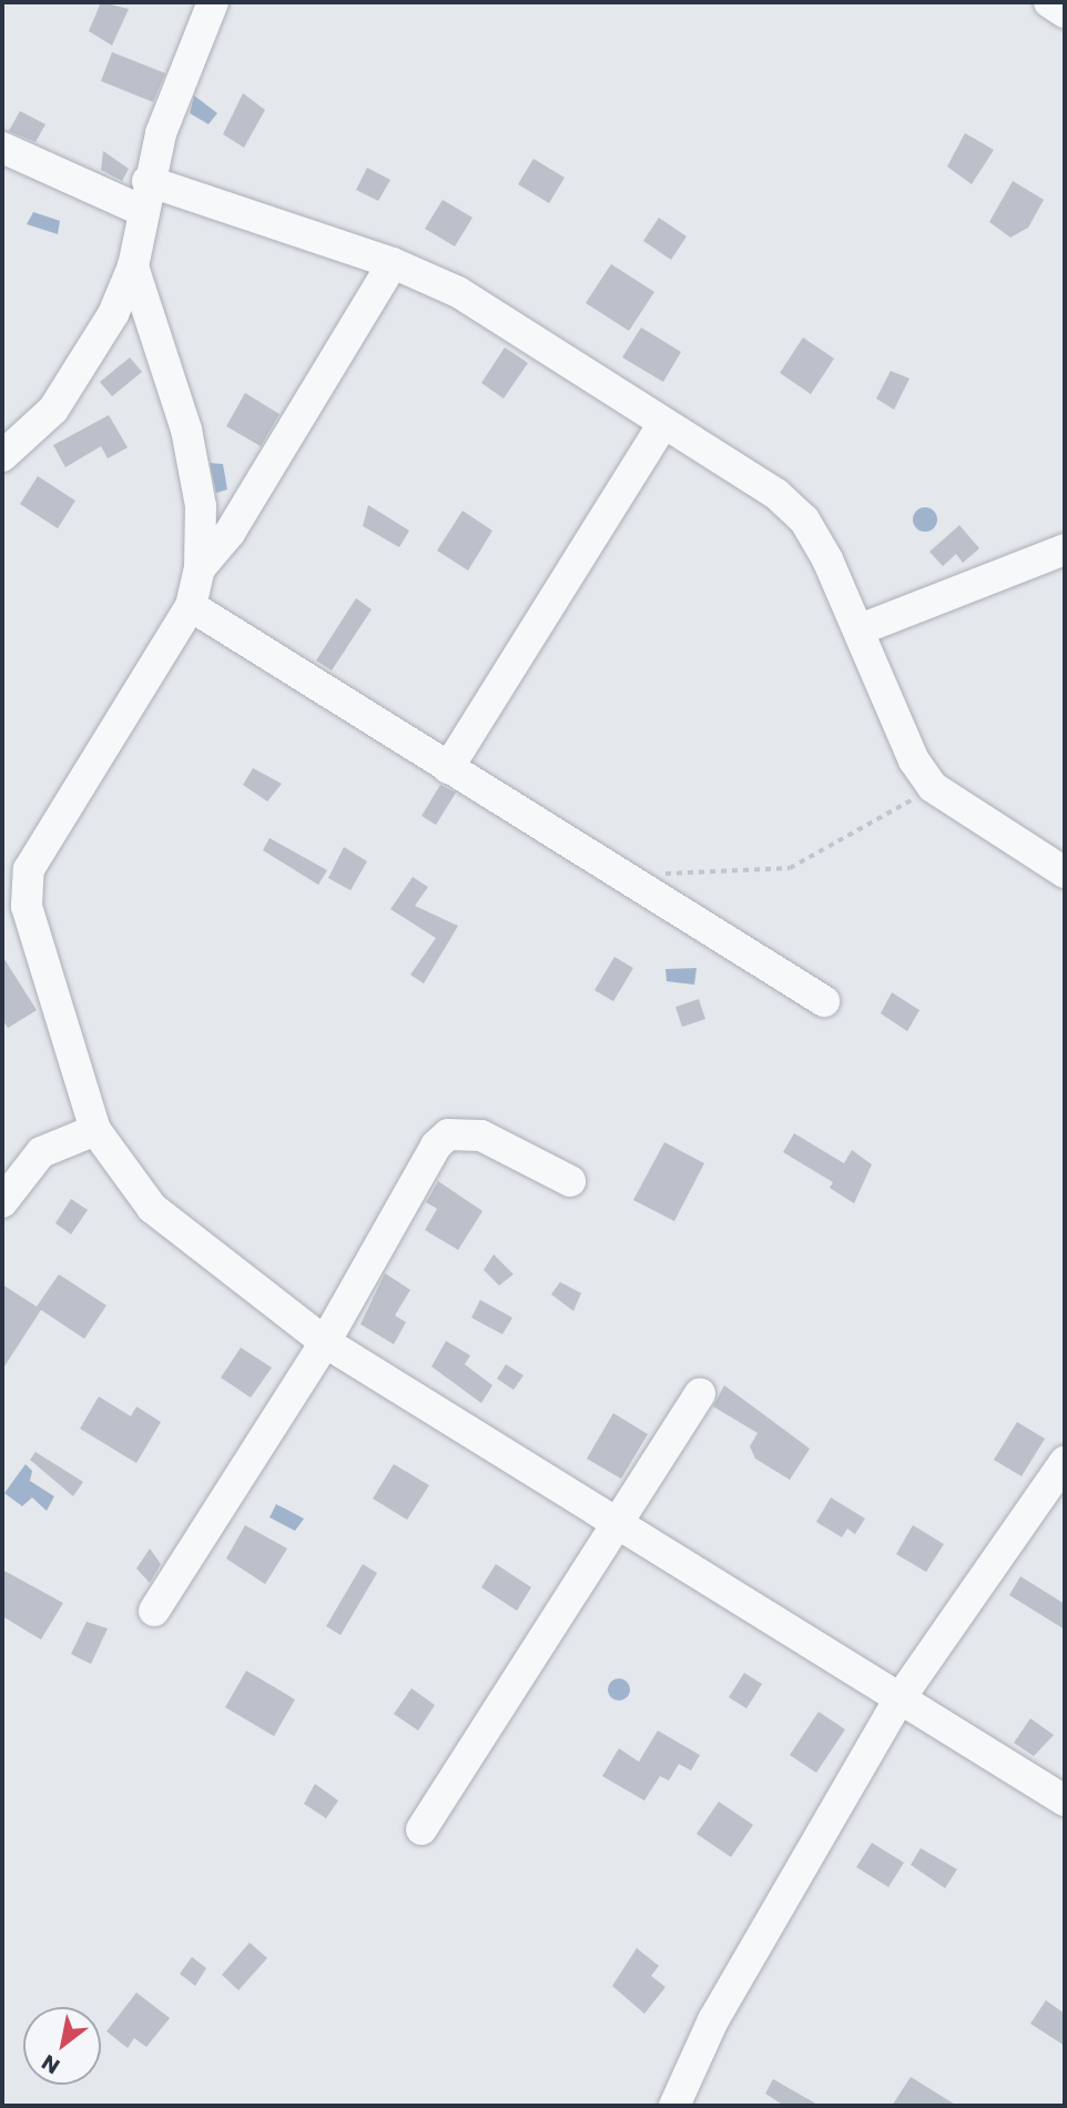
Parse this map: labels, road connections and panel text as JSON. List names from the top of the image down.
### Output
{
  "north": "bottom left"
}
